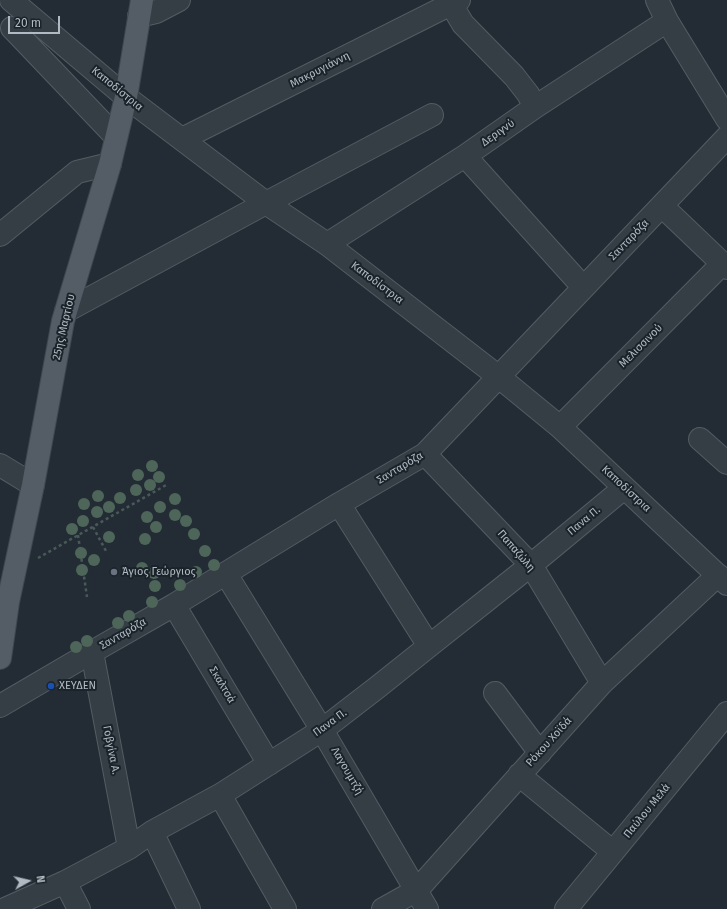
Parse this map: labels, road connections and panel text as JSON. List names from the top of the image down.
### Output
{
  "streets": {
    "main road": ["25ης Μαρτίου"],
    "street": [
      "Μακρυγιάννη",
      "Καποδίστρια",
      "Δεριγνύ",
      "Σανταρόζα",
      "Μελισσινού",
      "Πανα Π.",
      "Παπαζώλη",
      "Σκαλτσά",
      "Ρόκου Χοϊδά",
      "Γοβγίνα Α.",
      "Λαγουμτζή",
      "Παύλου Μελά"
    ]
  },
  "crossings": [
    ["Μακρυγιάννη", "Καποδίστρια"],
    ["Καποδίστρια", "Δεριγνύ"],
    ["Καποδίστρια", "Σανταρόζα"],
    ["Καποδίστρια", "25ης Μαρτίου"],
    ["Καποδίστρια", "Μελισσινού"],
    ["Καποδίστρια", "Πανα Π."],
    ["Καποδίστρια", "Ρόκου Χοϊδά"],
    ["Σανταρόζα", "Παπαζώλη"],
    ["Σανταρόζα", "Σκαλτσά"],
    ["Σανταρόζα", "Γοβγίνα Α."],
    ["Σανταρόζα", "Λαγουμτζή"],
    ["Πανα Π.", "Παπαζώλη"],
    ["Πανα Π.", "Σκαλτσά"],
    ["Πανα Π.", "Γοβγίνα Α."],
    ["Πανα Π.", "Λαγουμτζή"],
    ["Παπαζώλη", "Ρόκου Χοϊδά"],
    ["Ρόκου Χοϊδά", "Λαγουμτζή"]
  ],
  "places": ["Άγιος Γεώργιος", "ΧΕΥΔΕΝ"],
  "scale_bar": "20 m",
  "north": "right"
}
